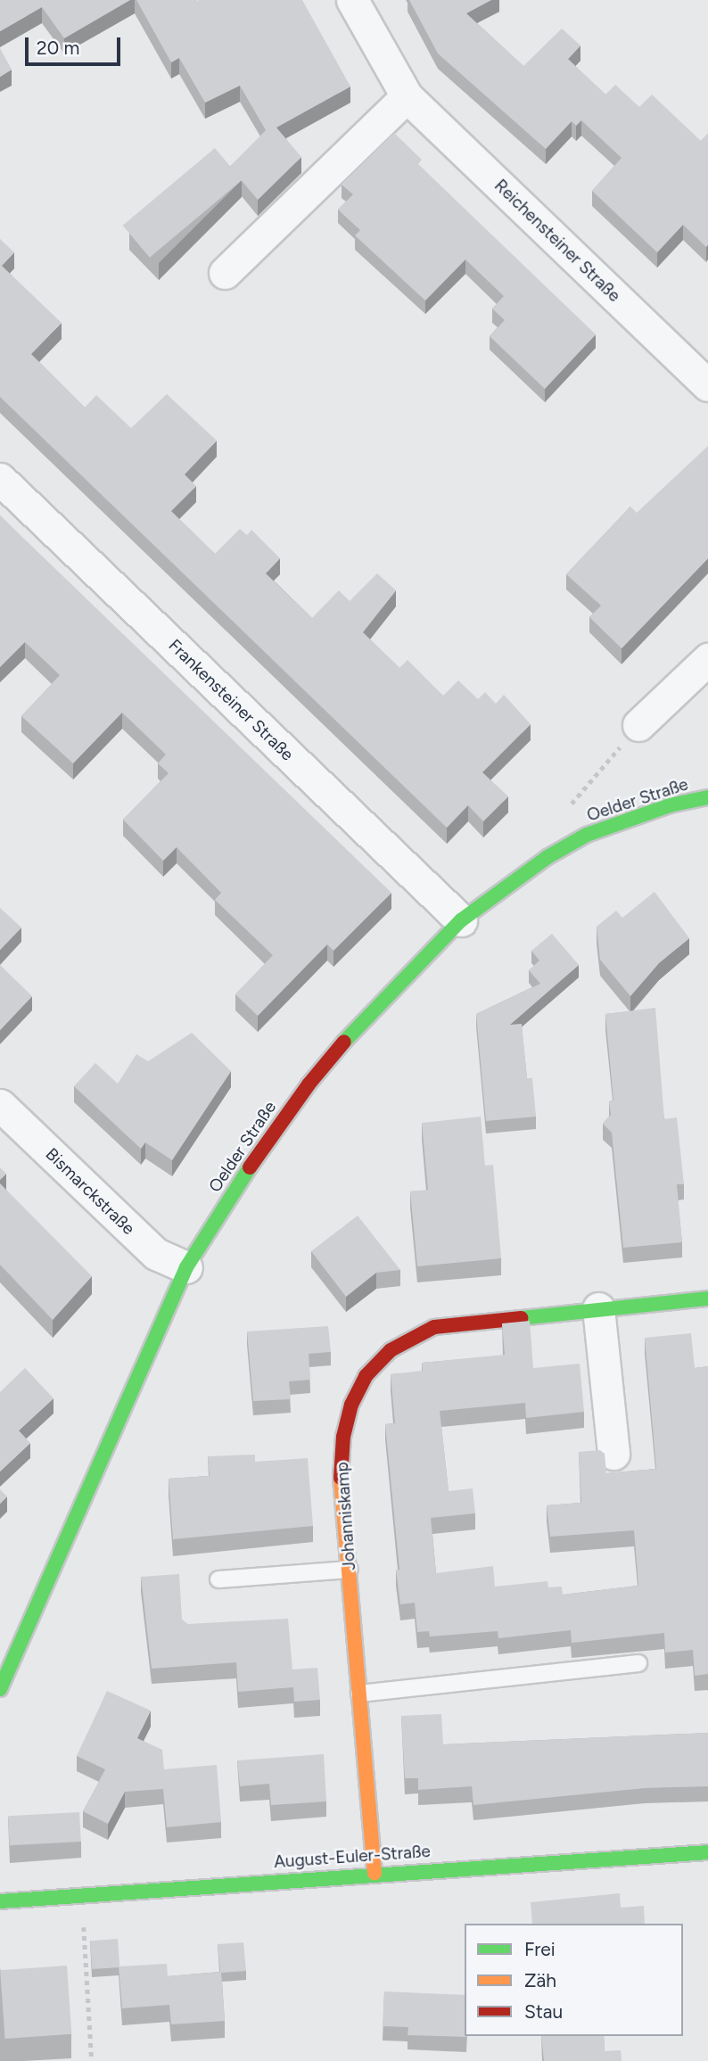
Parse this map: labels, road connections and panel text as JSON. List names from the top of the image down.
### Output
{
  "streets": {
    "street": [
      "Reichensteiner Straße",
      "Frankensteiner Straße",
      "Oelder Straße",
      "Bismarckstraße",
      "Johanniskamp",
      "August-Euler-Straße"
    ]
  },
  "crossings": [
    ["Frankensteiner Straße", "Oelder Straße"],
    ["Oelder Straße", "Bismarckstraße"],
    ["Johanniskamp", "August-Euler-Straße"]
  ],
  "legend": ["Frei", "Zäh", "Stau"],
  "scale_bar": "20 m"
}
